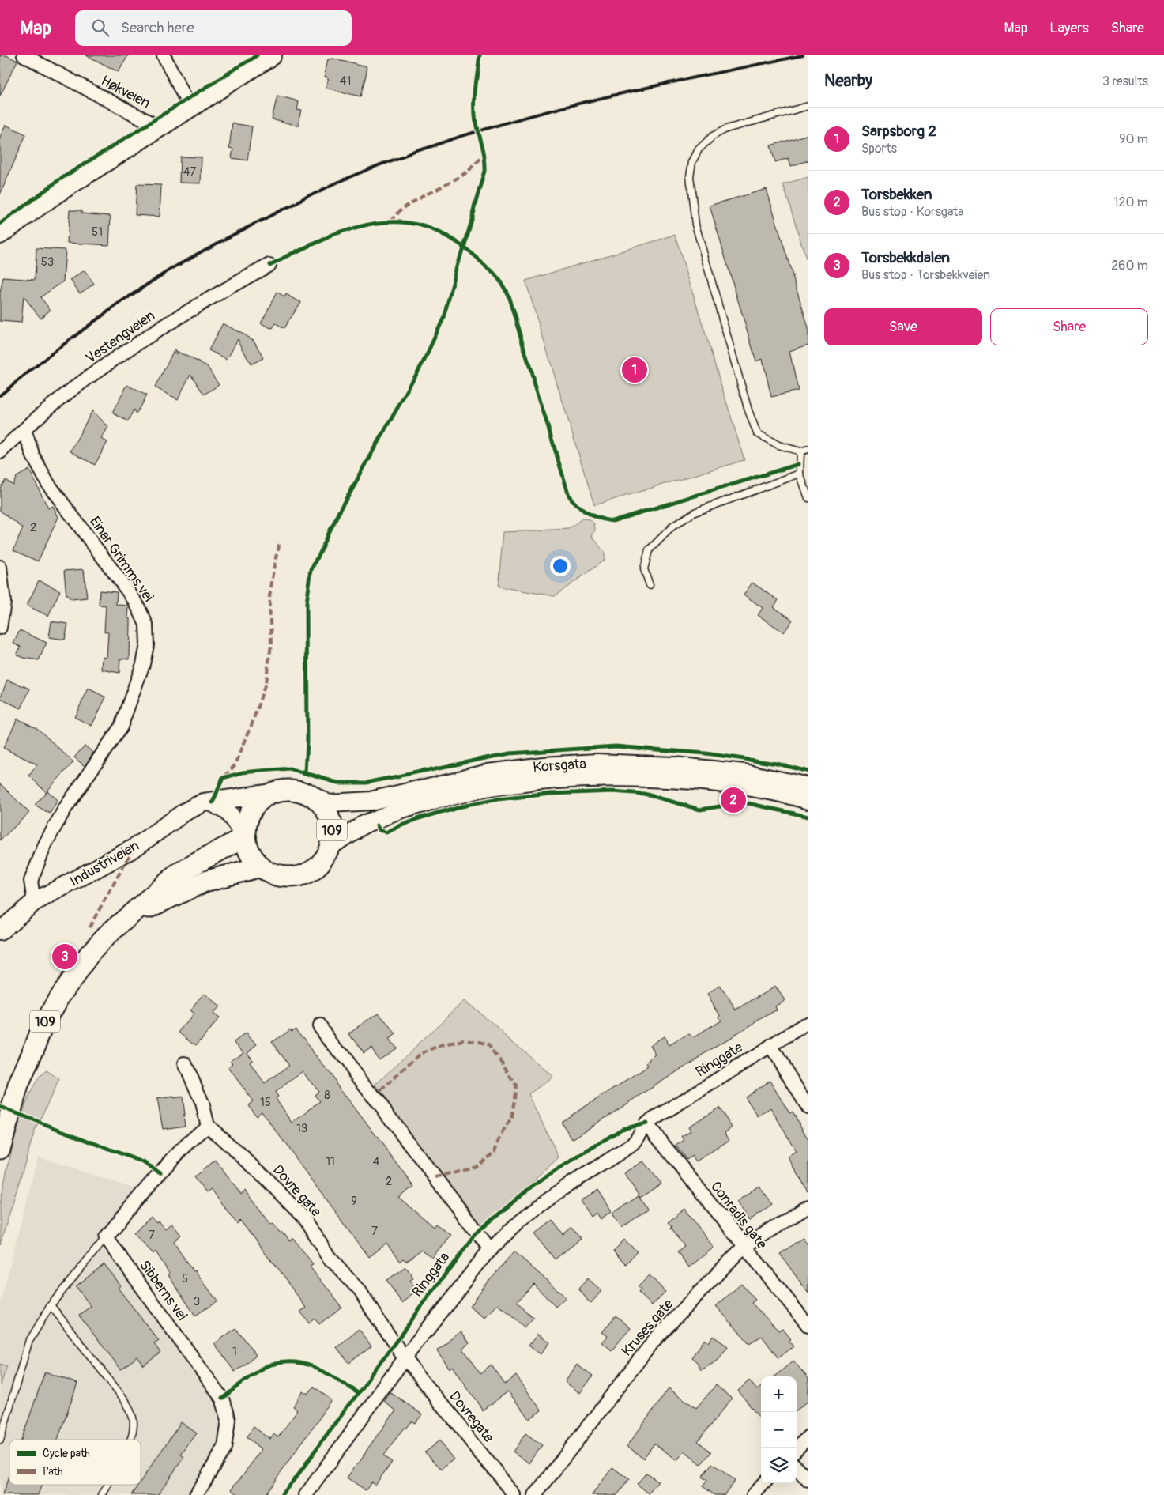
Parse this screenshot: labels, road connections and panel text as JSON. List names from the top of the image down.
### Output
{
  "streets": {
    "main road": ["109"],
    "street": [
      "Høkveien",
      "Vestengveien",
      "Einar Grimms vei",
      "Korsgata",
      "Industriveien",
      "Ringgate",
      "Dovre gate",
      "Conradis gate",
      "Sibberns vei",
      "Kruses gate",
      "Dovregate"
    ],
    "cycle path": ["Ringgata"]
  },
  "crossings": [
    ["Vestengveien", "Einar Grimms vei"],
    ["Einar Grimms vei", "Industriveien"],
    ["Korsgata", "109"],
    ["Korsgata", "Industriveien"],
    ["109", "Industriveien"],
    ["Ringgate", "Conradis gate"],
    ["Dovre gate", "Dovregate"],
    ["Conradis gate", "Kruses gate"]
  ],
  "house_numbers": [
    "41",
    "47",
    "51",
    "53",
    "2",
    "8",
    "15",
    "13",
    "11",
    "4",
    "2",
    "9",
    "7",
    "7",
    "5",
    "3",
    "1"
  ],
  "legend": ["Cycle path", "Path"],
  "page": {
    "header": "Map",
    "search": "Search here",
    "nav": ["Map", "Layers", "Share"],
    "heading": ["Nearby", "3 results"],
    "list": [
      {
        "mark": "1",
        "name": "Sarpsborg 2",
        "note": "Sports",
        "value": "90 m"
      },
      {
        "mark": "2",
        "name": "Torsbekken",
        "note": "Bus stop · Korsgata",
        "value": "120 m"
      },
      {
        "mark": "3",
        "name": "Torsbekkdalen",
        "note": "Bus stop · Torsbekkveien",
        "value": "260 m"
      }
    ],
    "buttons": ["Save", "Share"],
    "pins": ["1", "2", "3"],
    "map_buttons": ["+", "−"]
  }
}
